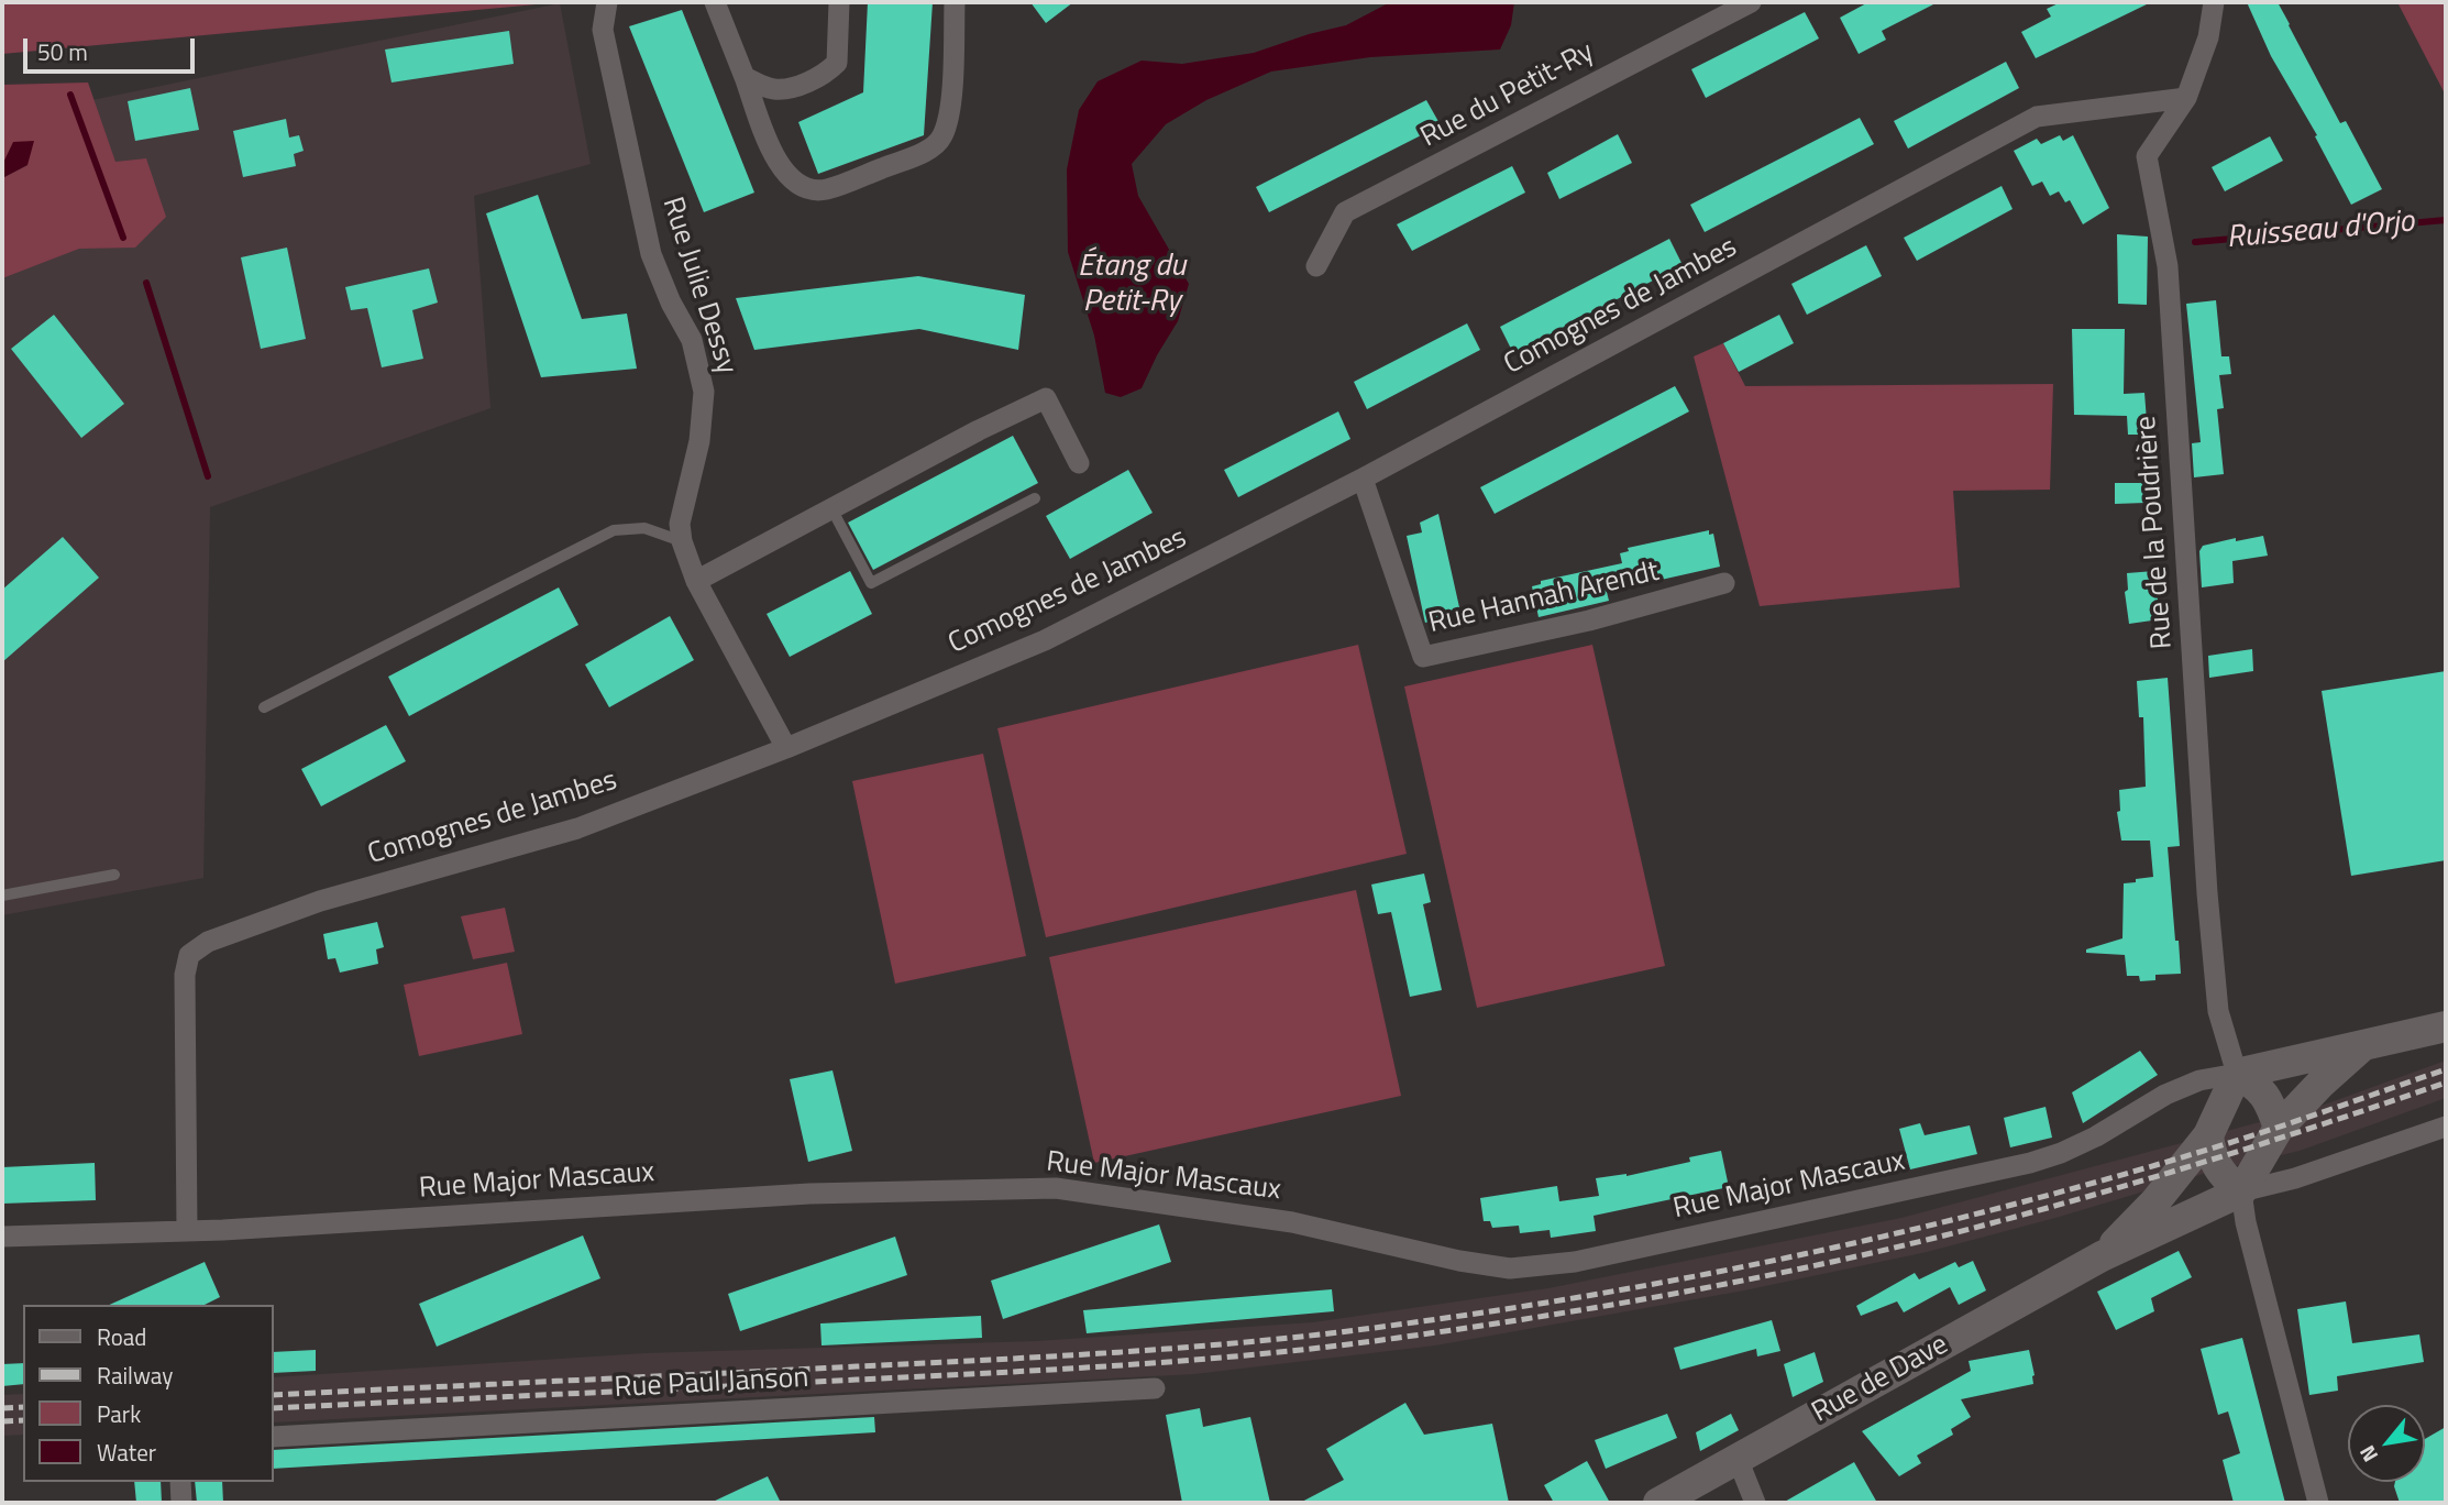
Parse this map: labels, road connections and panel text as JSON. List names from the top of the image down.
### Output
{
  "streets": {
    "main road": ["Rue de Dave"],
    "street": [
      "Rue du Petit-Ry",
      "Rue Julie Dessy",
      "Comognes de Jambes",
      "Rue de la Poudrière",
      "Rue Hannah Arendt",
      "Rue Major Mascaux",
      "Rue Paul Janson"
    ]
  },
  "crossings": [
    ["Rue Julie Dessy", "Comognes de Jambes"],
    ["Comognes de Jambes", "Rue de la Poudrière"],
    ["Comognes de Jambes", "Rue Hannah Arendt"],
    ["Comognes de Jambes", "Rue Major Mascaux"],
    ["Rue de la Poudrière", "Rue Major Mascaux"],
    ["Rue de la Poudrière", "Rue de Dave"],
    ["Rue Major Mascaux", "Rue de Dave"]
  ],
  "water": ["Ruisseau d'Orjo", "Étang du Petit-Ry"],
  "legend": [
    "Road",
    "Railway",
    "Park",
    "Water"
  ],
  "scale_bar": "50 m",
  "north": "bottom left"
}
